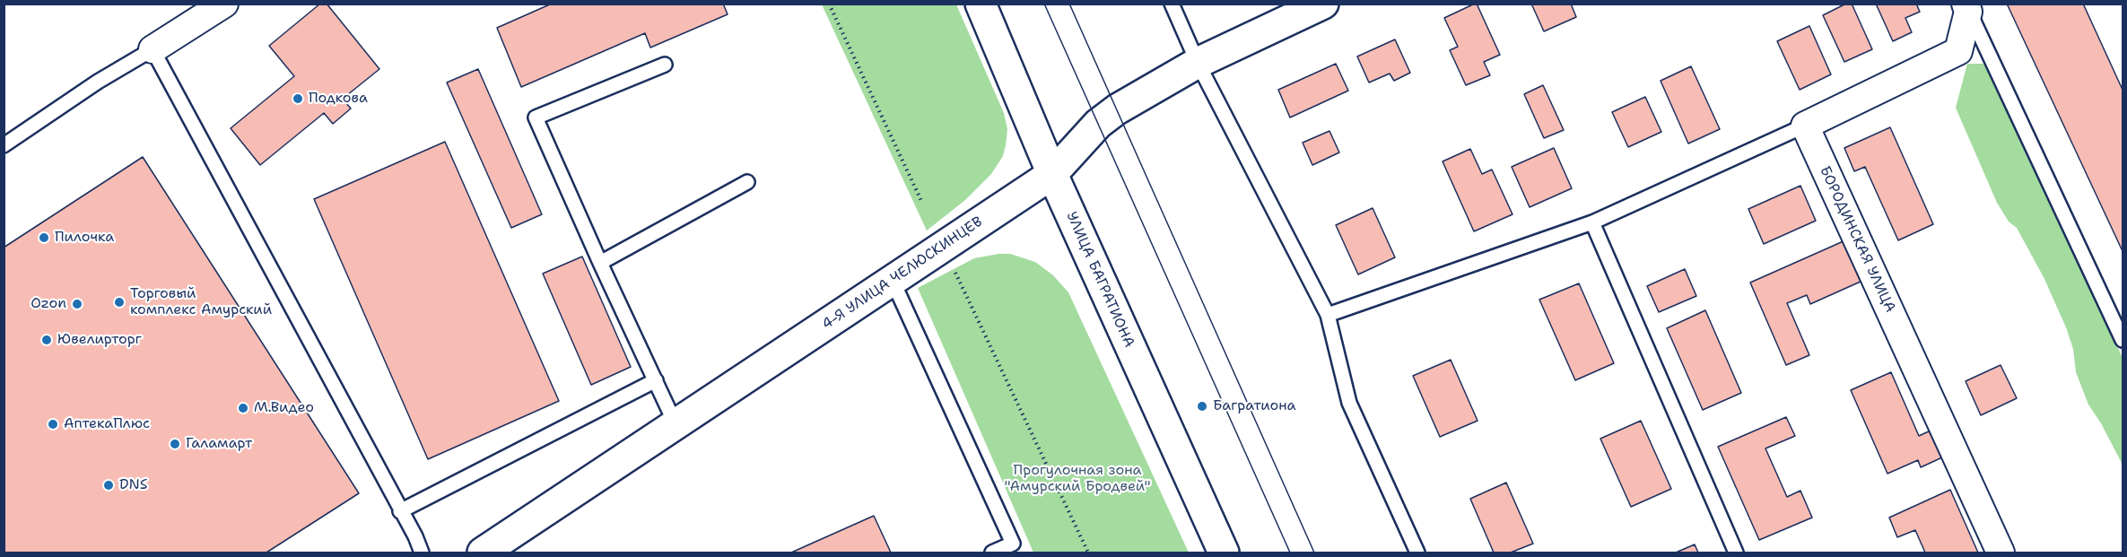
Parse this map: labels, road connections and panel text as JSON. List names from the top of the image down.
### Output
{
  "streets": {
    "main road": ["4-Я УЛИЦА ЧЕЛЮСКИНЦЕВ", "УЛИЦА БАГРАТИОНА"],
    "street": ["БОРОДИНСКАЯ УЛИЦА"]
  },
  "crossings": [
    ["4-Я УЛИЦА ЧЕЛЮСКИНЦЕВ", "УЛИЦА БАГРАТИОНА"]
  ],
  "parks": ["Прогулочная зона \"Амурский Бродвей\""],
  "places": [
    "Подкова",
    "Пилочка",
    "Торговый комплекс Амурский",
    "Ozon",
    "Ювелирторг",
    "Багратиона",
    "М.Видео",
    "АптекаПлюс",
    "Галамарт",
    "DNS"
  ]
}
